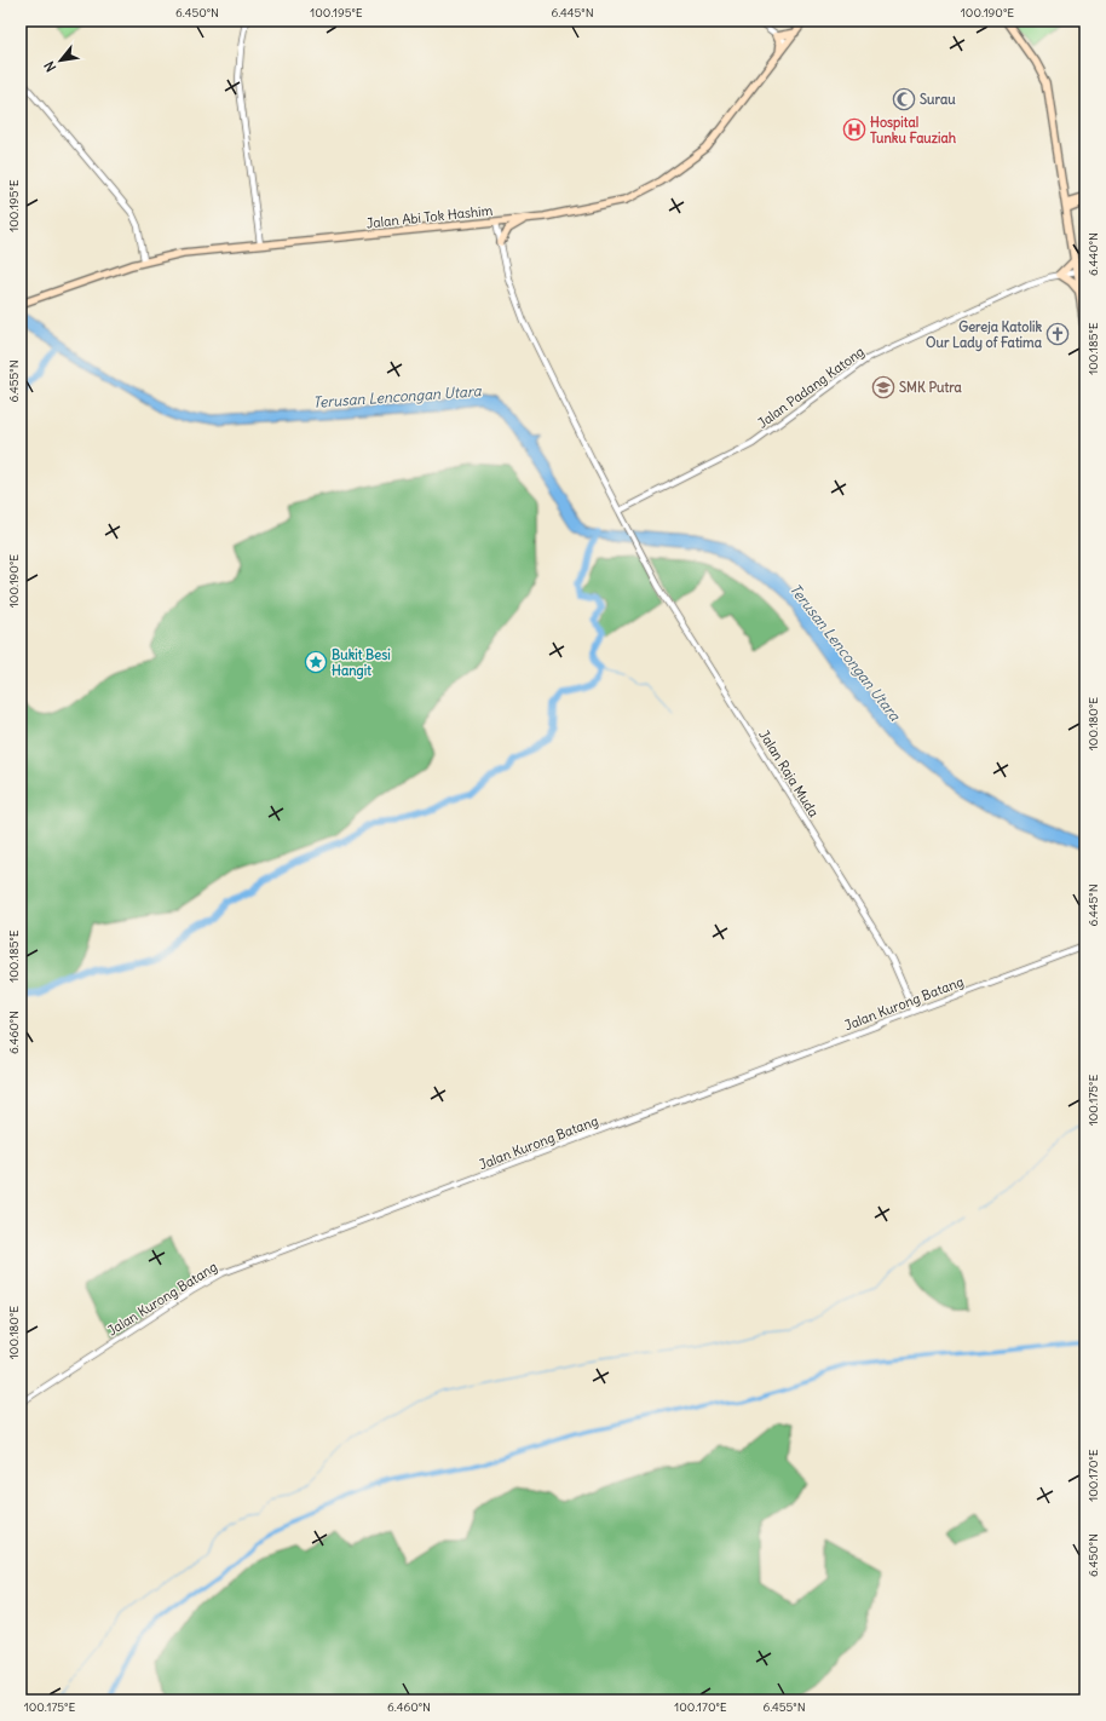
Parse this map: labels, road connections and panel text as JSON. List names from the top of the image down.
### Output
{
  "streets": {
    "main road": ["Jalan Abi Tok Hashim"],
    "street": ["Jalan Padang Katong", "Jalan Raja Muda", "Jalan Kurong Batang"]
  },
  "crossings": [
    ["Jalan Abi Tok Hashim", "Jalan Raja Muda"],
    ["Jalan Padang Katong", "Jalan Raja Muda"],
    ["Jalan Raja Muda", "Jalan Kurong Batang"]
  ],
  "water": ["Terusan Lencongan Utara"],
  "places": {
    "mosque": ["Surau"],
    "hospital": ["Hospital Tunku Fauziah"],
    "church": ["Gereja Katolik Our Lady of Fatima"],
    "school or university": ["SMK Putra"],
    "place": ["Bukit Besi Hangit"]
  },
  "north": "bottom left",
  "coordinates": [
    "6.450°N",
    "100.195°E",
    "6.445°N",
    "100.190°E",
    "6.440°N",
    "100.185°E",
    "6.455°N",
    "100.180°E",
    "6.460°N",
    "100.175°E",
    "100.170°E"
  ]
}
